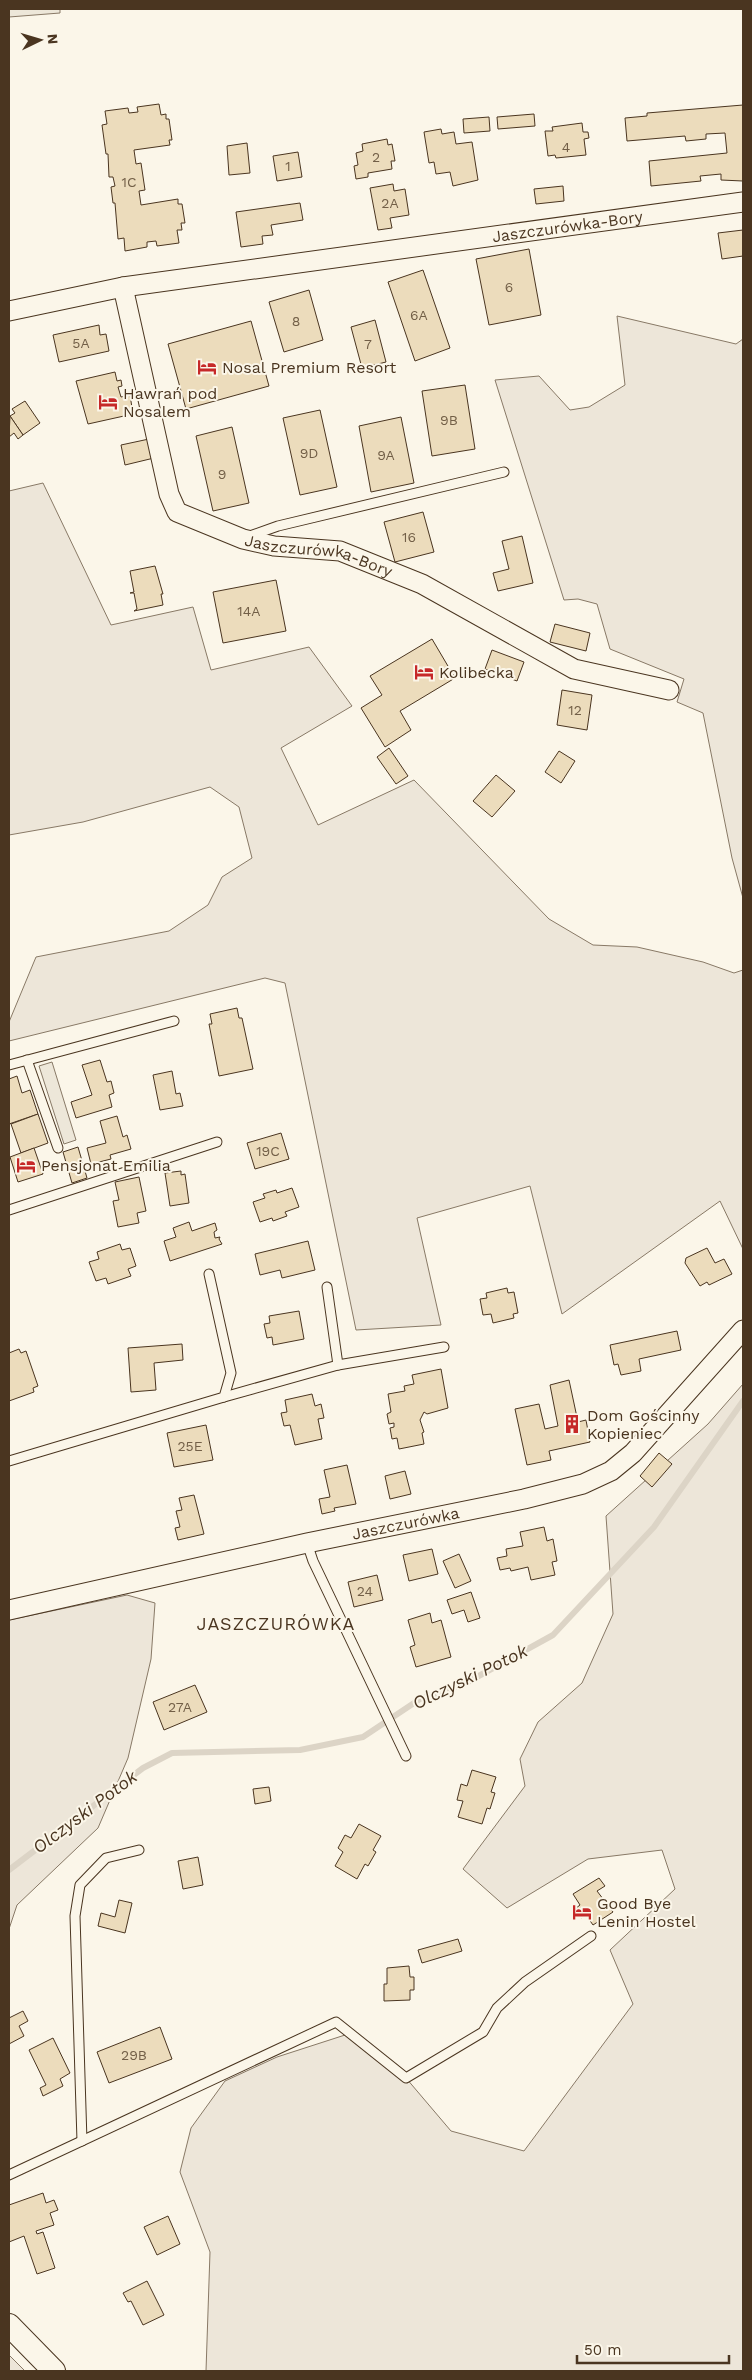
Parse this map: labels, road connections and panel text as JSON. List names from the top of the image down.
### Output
{
  "streets": {
    "street": ["Jaszczurówka-Bory", "Jaszczurówka"]
  },
  "districts": ["JASZCZURÓWKA"],
  "water": ["Olczyski Potok"],
  "places": {
    "hotel": [
      "Nosal Premium Resort",
      "Hawrań pod Nosalem",
      "Kolibecka",
      "Pensjonat Emilia",
      "Good Bye Lenin Hostel"
    ],
    "building": ["Dom Gościnny Kopieniec"]
  },
  "house_numbers": [
    "4",
    "2",
    "1",
    "1C",
    "2A",
    "6",
    "6A",
    "8",
    "5A",
    "7",
    "9B",
    "9D",
    "9A",
    "9",
    "16",
    "14A",
    "12",
    "19C",
    "25E",
    "24",
    "27A",
    "29B"
  ],
  "scale_bar": "50 m",
  "north": "right"
}
